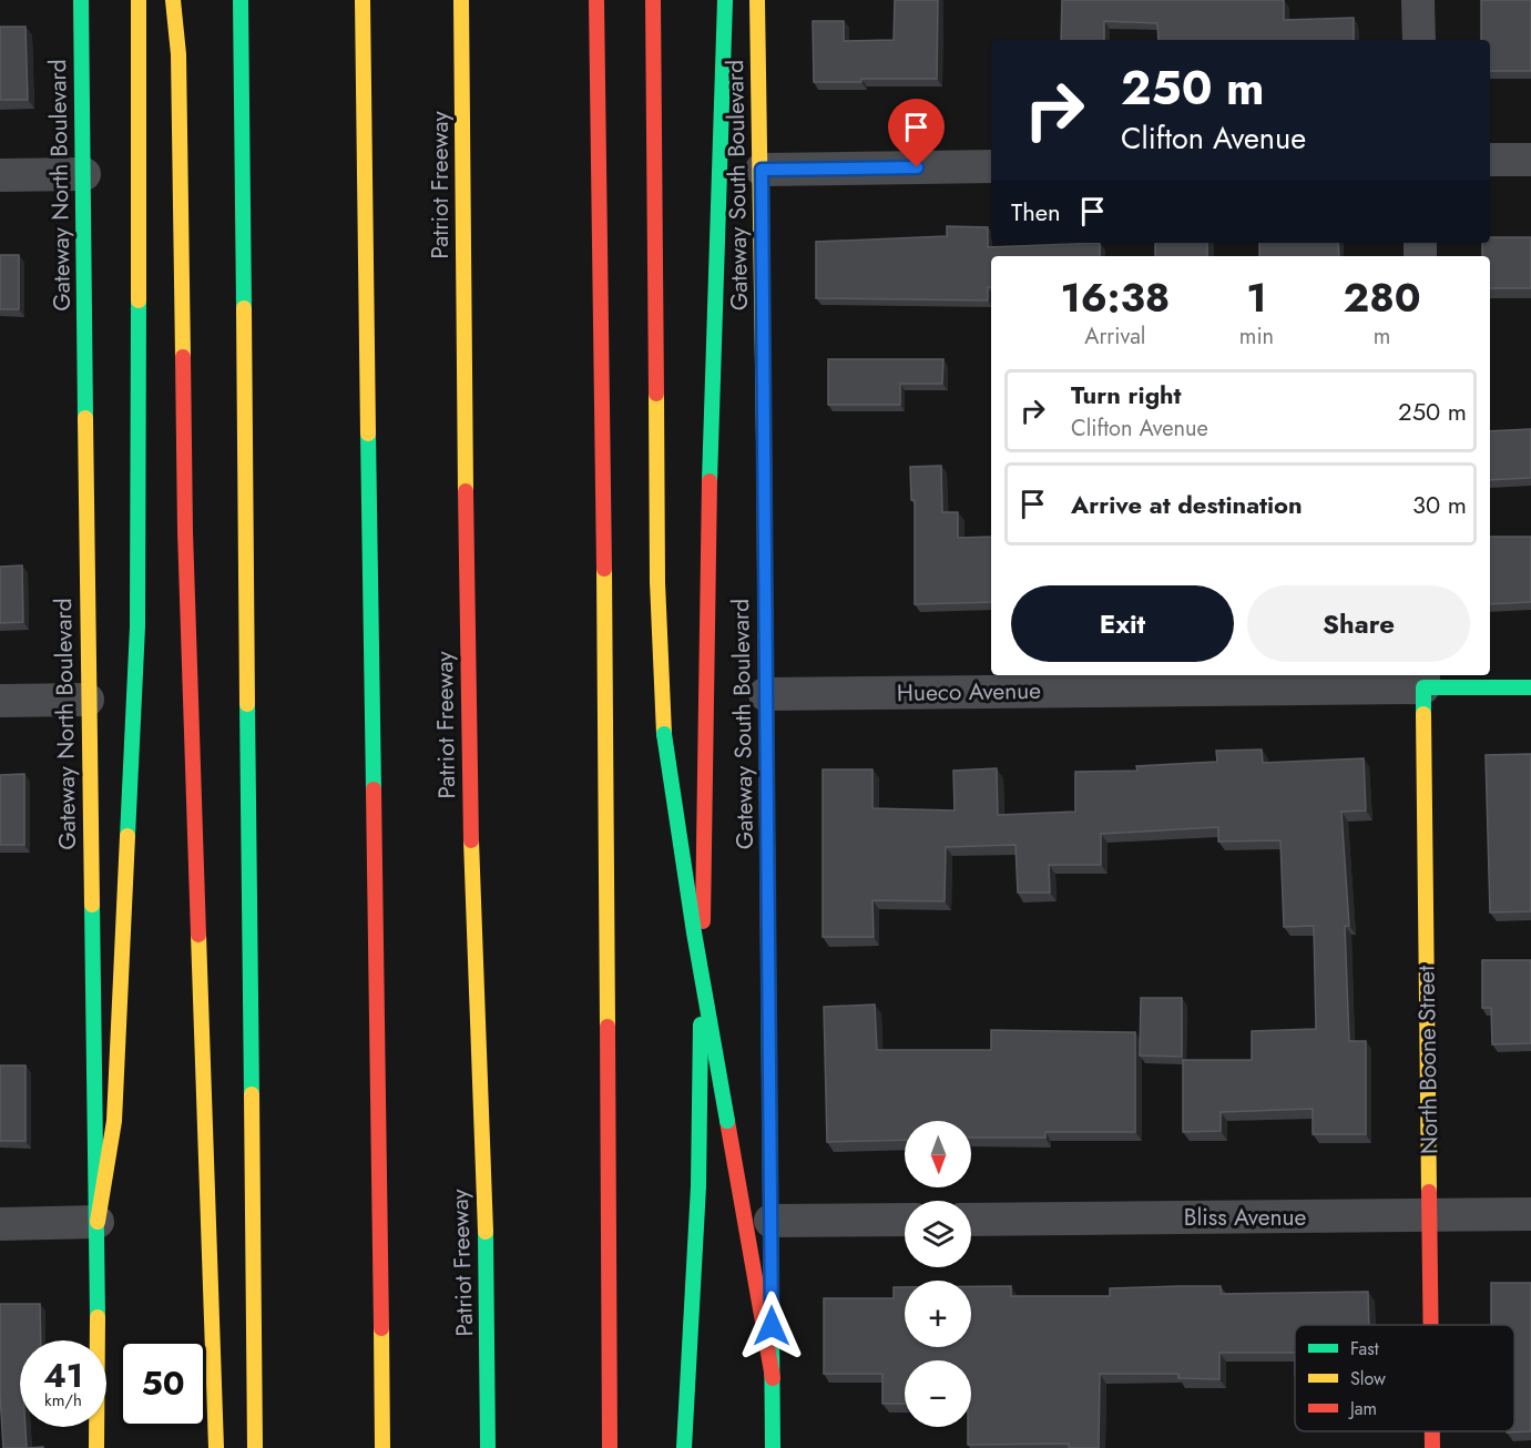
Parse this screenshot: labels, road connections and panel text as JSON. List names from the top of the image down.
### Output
{
  "streets": {
    "main road": [
      "Gateway North Boulevard",
      "Patriot Freeway",
      "Gateway South Boulevard",
      "Hueco Avenue",
      "North Boone Street"
    ],
    "street": ["Bliss Avenue"]
  },
  "crossings": [
    ["Gateway South Boulevard", "Hueco Avenue"],
    ["Hueco Avenue", "North Boone Street"],
    ["North Boone Street", "Bliss Avenue"]
  ],
  "legend": ["Fast", "Slow", "Jam"],
  "north": "bottom",
  "page": {
    "turn": ["250 m", "Clifton Avenue"],
    "then": "Then",
    "eta": [
      "16:38",
      "Arrival",
      "1",
      "min",
      "280",
      "m"
    ],
    "list": [
      {
        "name": "Turn right",
        "note": "Clifton Avenue",
        "value": "250 m"
      },
      {
        "name": "Arrive at destination",
        "value": "30 m"
      }
    ],
    "buttons": ["Exit", "Share"],
    "map_buttons": ["+", "−"],
    "speed": "41 km/h",
    "limit": "50"
  }
}
